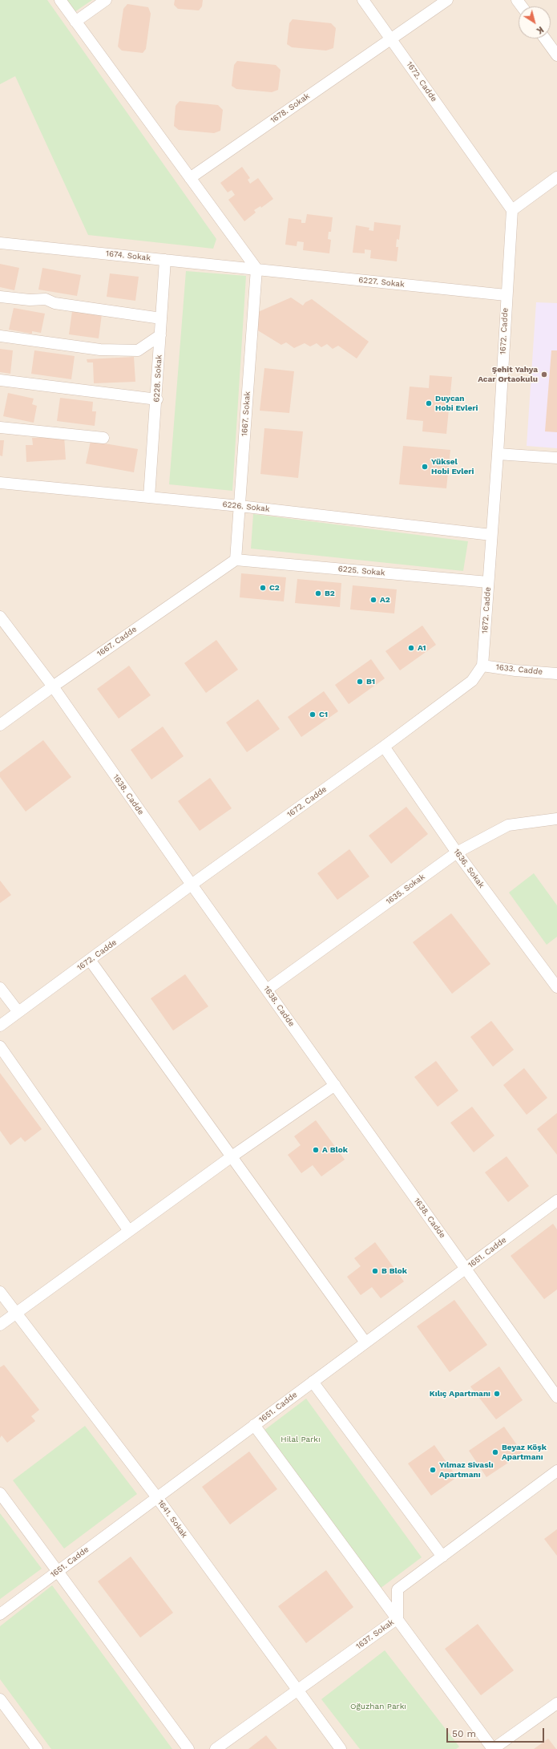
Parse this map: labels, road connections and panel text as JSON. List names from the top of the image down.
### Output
{
  "streets": {
    "street": [
      "1672. Cadde",
      "1678. Sokak",
      "1674. Sokak",
      "6227. Sokak",
      "6228. Sokak",
      "1667. Sokak",
      "6226. Sokak",
      "6225. Sokak",
      "1667. Cadde",
      "1633. Cadde",
      "1638. Cadde",
      "1636. Sokak",
      "1635. Sokak",
      "1651. Cadde",
      "1641. Sokak",
      "1637. Sokak"
    ]
  },
  "crossings": [
    ["1672. Cadde", "1678. Sokak"],
    ["1672. Cadde", "6227. Sokak"],
    ["1672. Cadde", "6226. Sokak"],
    ["1672. Cadde", "6225. Sokak"],
    ["1672. Cadde", "1633. Cadde"],
    ["1672. Cadde", "1638. Cadde"],
    ["1672. Cadde", "1636. Sokak"],
    ["1674. Sokak", "6227. Sokak"],
    ["1674. Sokak", "6228. Sokak"],
    ["1674. Sokak", "1667. Sokak"],
    ["6227. Sokak", "1667. Sokak"],
    ["6228. Sokak", "6226. Sokak"],
    ["1667. Sokak", "6226. Sokak"],
    ["1667. Sokak", "6225. Sokak"],
    ["1667. Sokak", "1667. Cadde"],
    ["6225. Sokak", "1667. Cadde"],
    ["1667. Cadde", "1638. Cadde"],
    ["1638. Cadde", "1635. Sokak"],
    ["1638. Cadde", "1651. Cadde"],
    ["1636. Sokak", "1635. Sokak"],
    ["1651. Cadde", "1641. Sokak"],
    ["1641. Sokak", "1637. Sokak"]
  ],
  "parks": ["Hilal Parkı", "Oğuzhan Parkı"],
  "places": [
    "Şehit Yahya Acar Ortaokulu",
    "Duycan Hobi Evleri",
    "Yüksel Hobi Evleri",
    "C2",
    "B2",
    "A2",
    "A1",
    "B1",
    "C1",
    "A Blok",
    "B Blok",
    "Kılıç Apartmanı",
    "Beyaz Köşk Apartmanı",
    "Yılmaz Sivaslı Apartmanı"
  ],
  "scale_bar": "50 m",
  "north": "bottom right"
}
